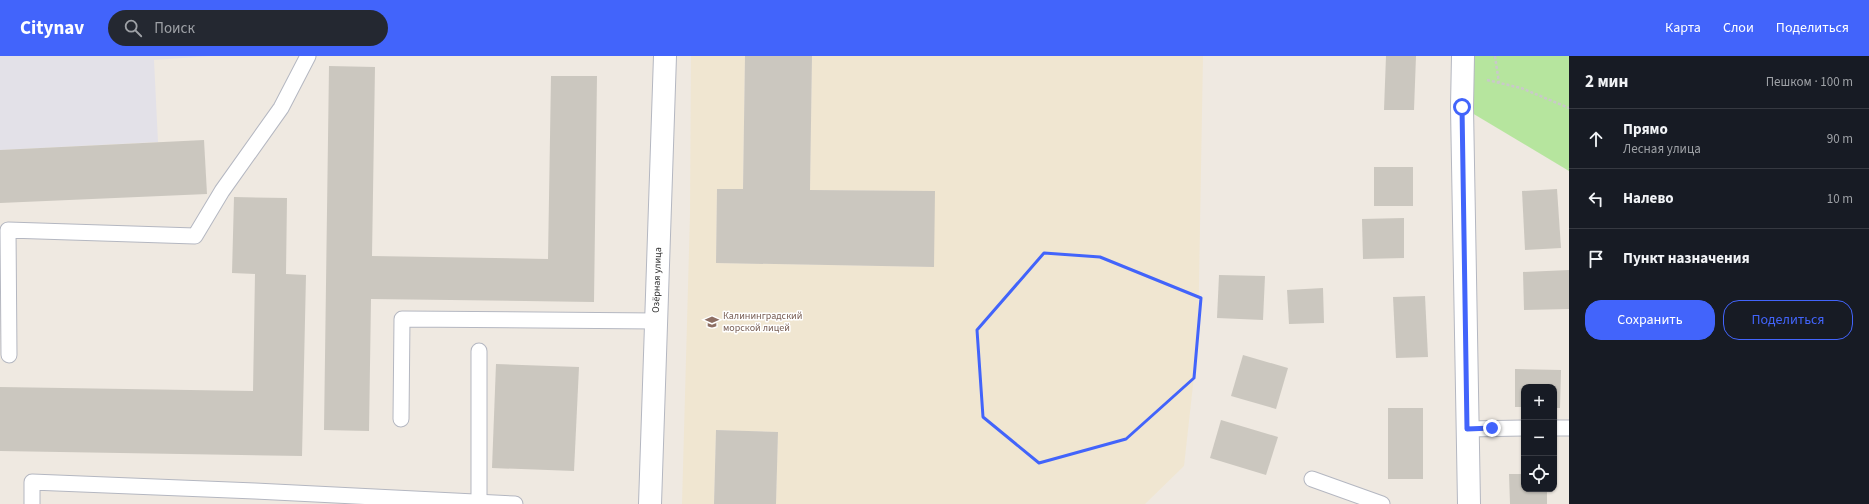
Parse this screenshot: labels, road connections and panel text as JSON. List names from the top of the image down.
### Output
{
  "streets": {
    "street": ["Озёрная улица"]
  },
  "places": {
    "school or university": ["Калининградский морской лицей"]
  },
  "page": {
    "header": "Citynav",
    "search": "Поиск",
    "nav": ["Карта", "Слои", "Поделиться"],
    "heading": ["2 мин", "Пешком · 100 m"],
    "list": [
      ["Прямо", "Лесная улица", "90 m"],
      ["Налево", "10 m"],
      "Пункт назначения"
    ],
    "buttons": ["Сохранить", "Поделиться"],
    "map_buttons": ["+", "−"]
  }
}
